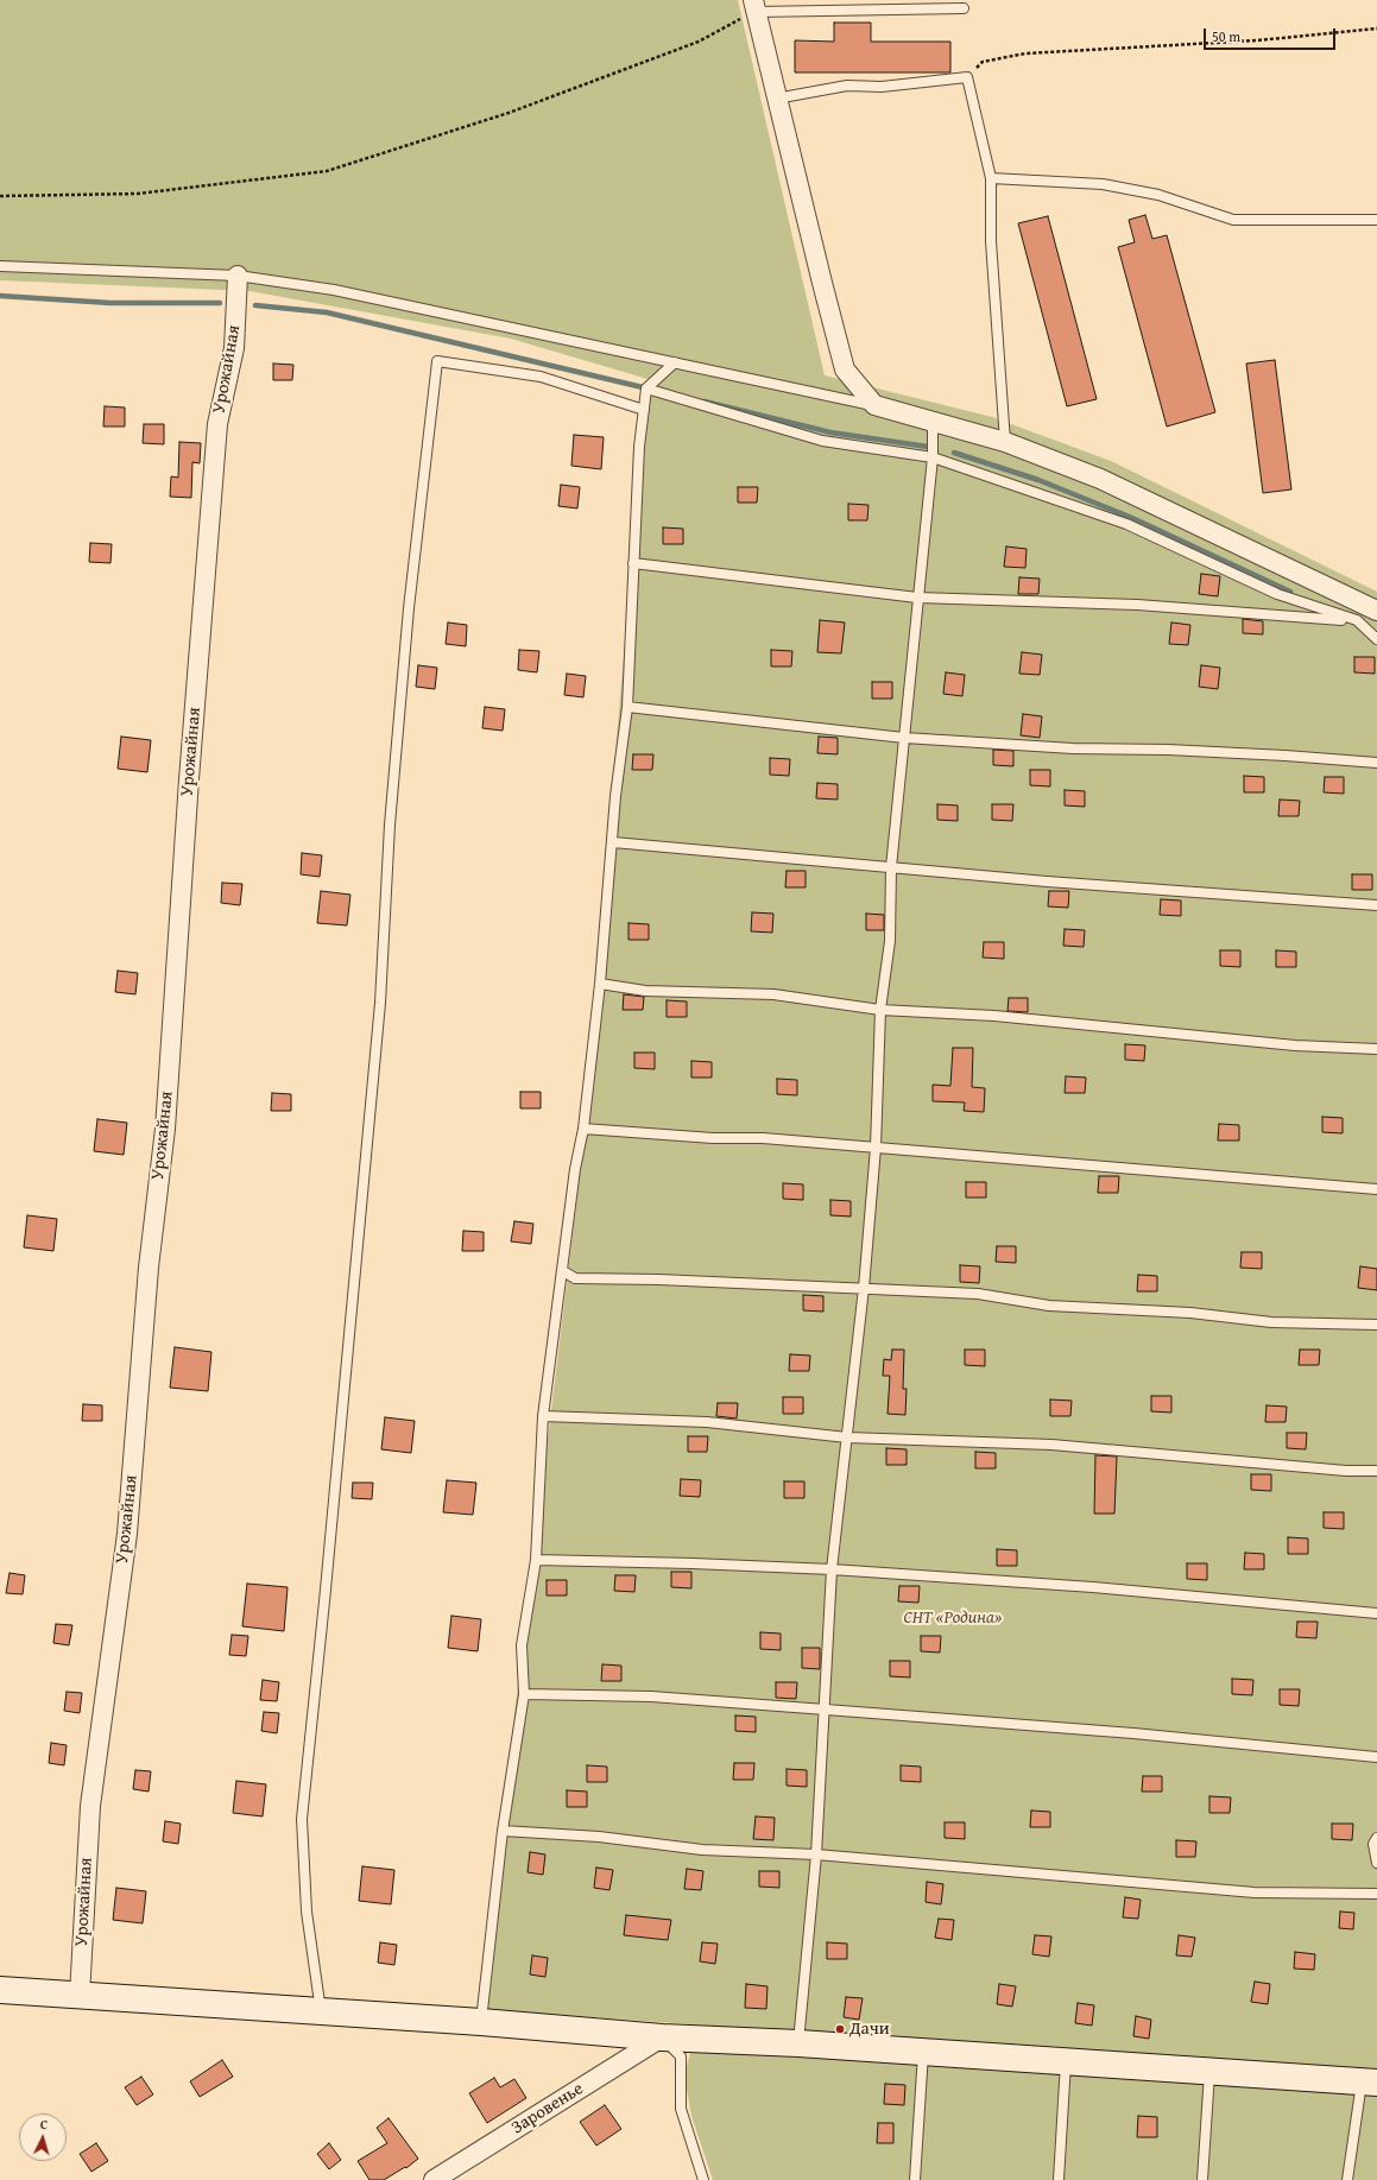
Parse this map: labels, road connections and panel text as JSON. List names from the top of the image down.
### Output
{
  "streets": {
    "street": ["Урожайная", "Заровенье"]
  },
  "parks": ["СНТ «Родина»"],
  "places": ["Дачи"],
  "scale_bar": "50 m",
  "north": "top"
}
